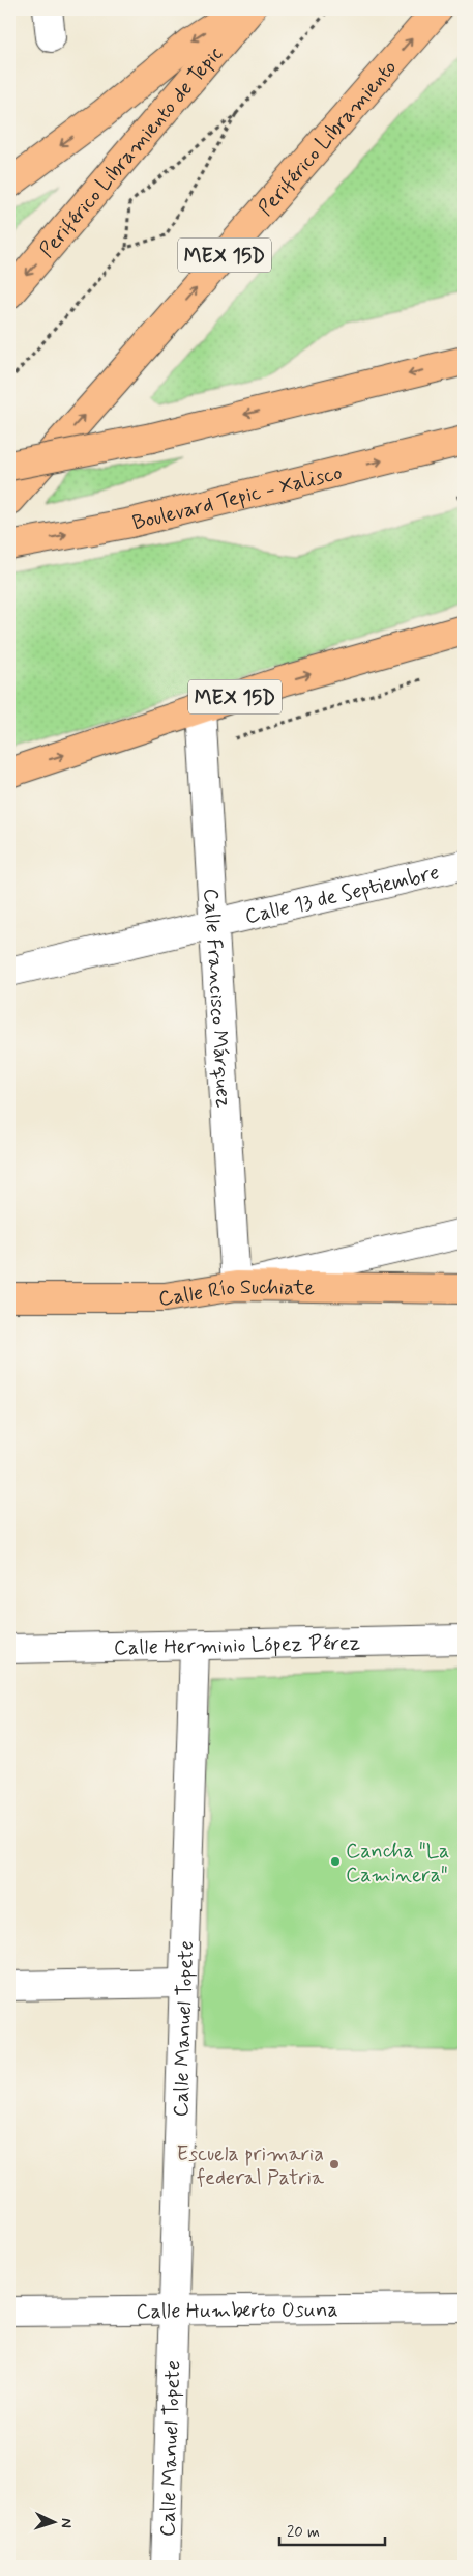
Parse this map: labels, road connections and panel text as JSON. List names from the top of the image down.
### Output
{
  "streets": {
    "main road": [
      "Periférico Libramiento",
      "Periférico Libramiento de Tepic",
      "MEX 15D",
      "Boulevard Tepic - Xalisco",
      "Calle Río Suchiate"
    ],
    "street": [
      "Calle 13 de Septiembre",
      "Calle Francisco Márquez",
      "Calle Herminio López Pérez",
      "Calle Manuel Topete",
      "Calle Humberto Osuna"
    ]
  },
  "crossings": [
    ["MEX 15D", "Calle Francisco Márquez"],
    ["Calle 13 de Septiembre", "Calle Francisco Márquez"],
    ["Calle Francisco Márquez", "Calle Río Suchiate"],
    ["Calle Herminio López Pérez", "Calle Manuel Topete"],
    ["Calle Manuel Topete", "Calle Humberto Osuna"]
  ],
  "places": ["Cancha \"La Caminera\"", "Escuela primaria federal Patria"],
  "scale_bar": "20 m",
  "north": "right"
}
